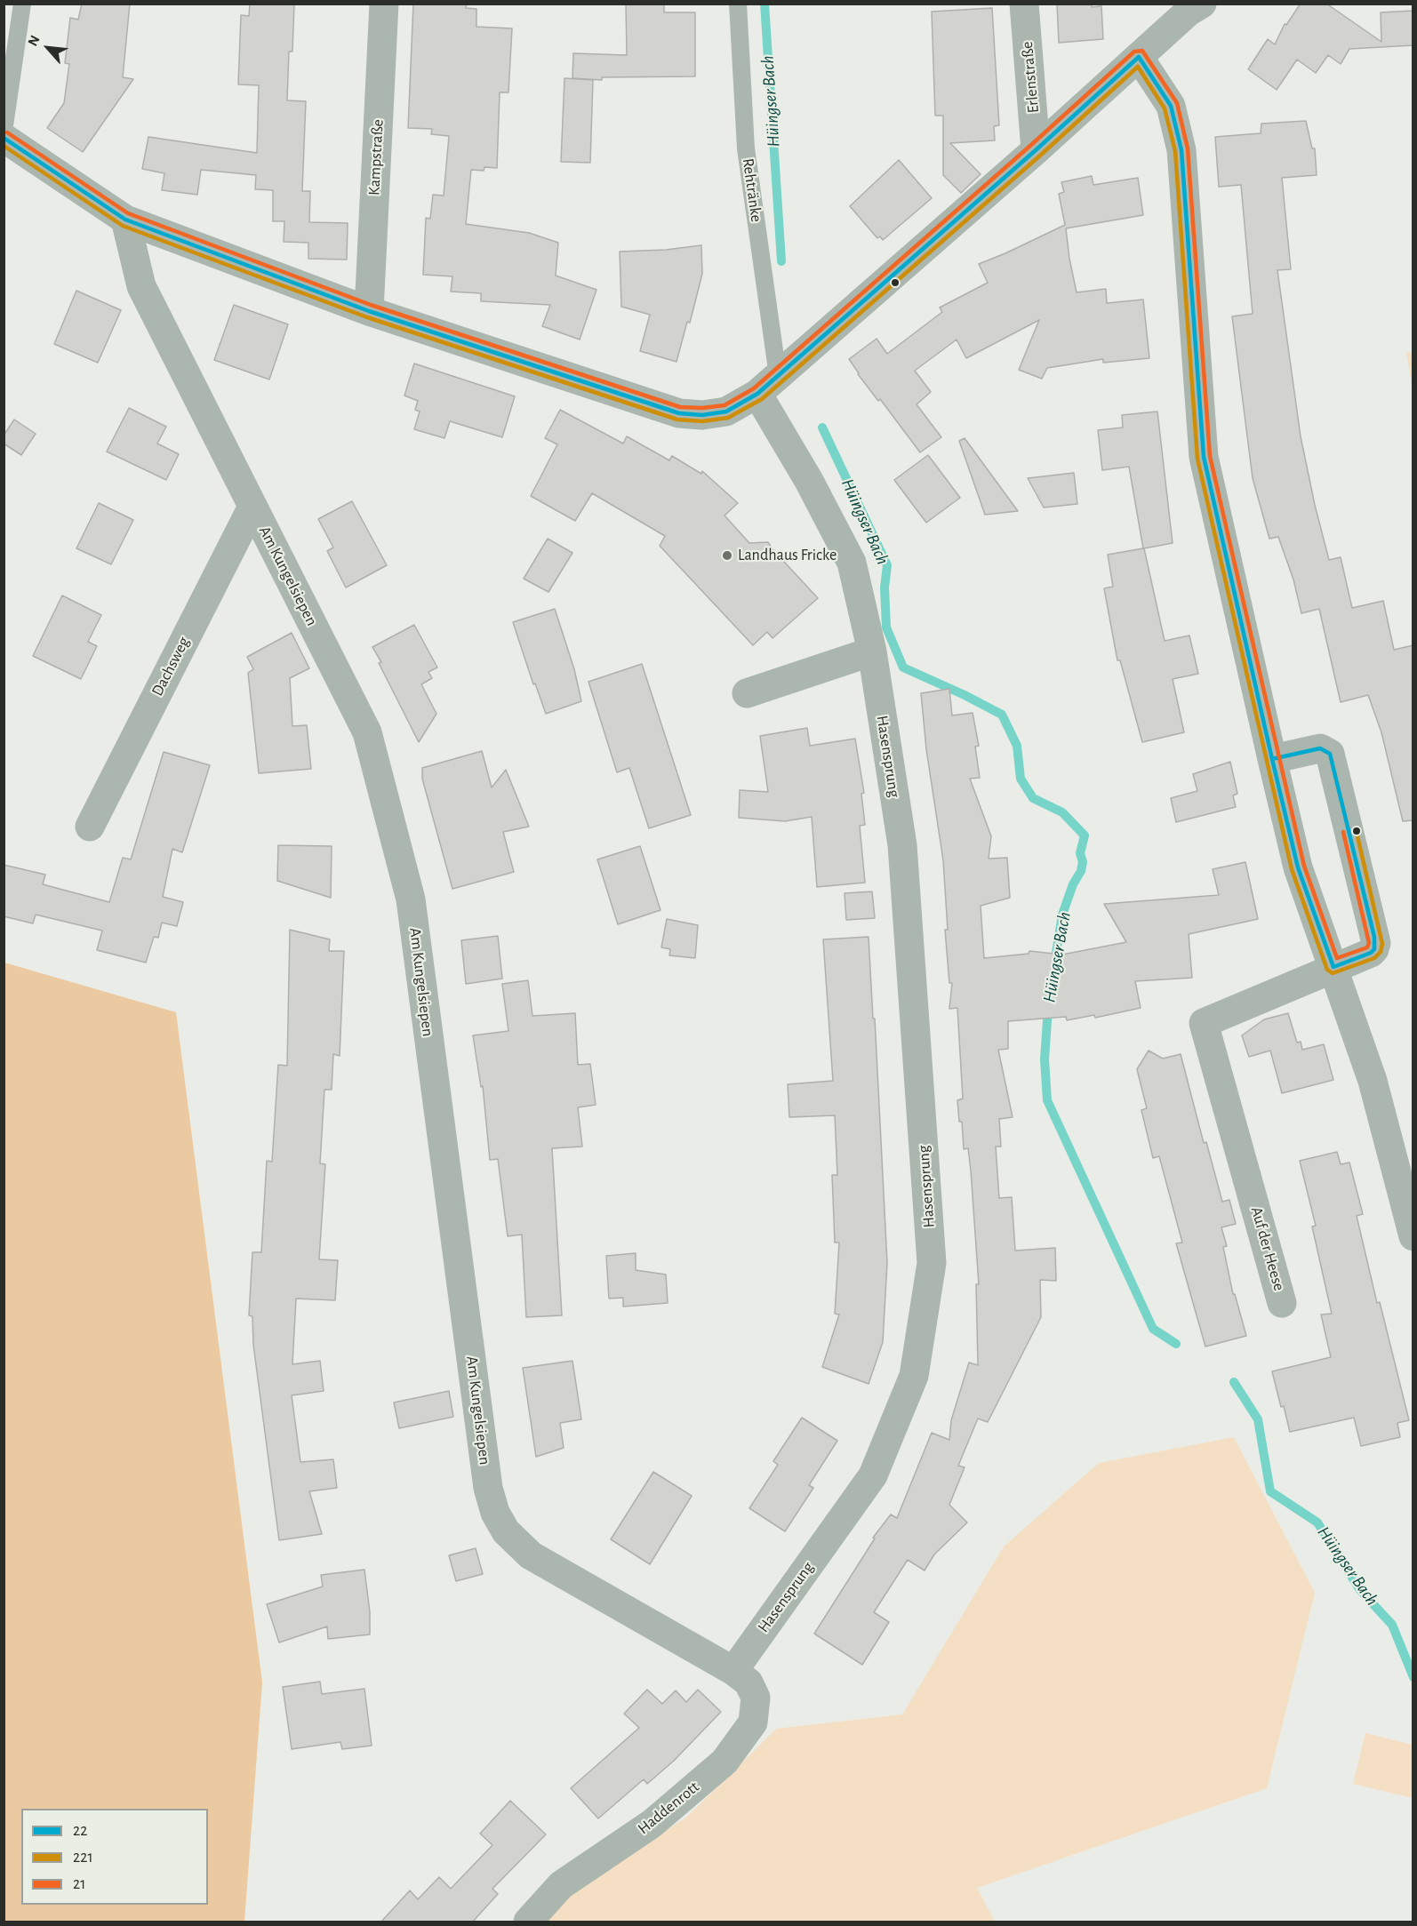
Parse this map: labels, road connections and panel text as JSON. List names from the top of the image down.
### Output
{
  "streets": {
    "street": [
      "Erlenstraße",
      "Kampstraße",
      "Am Kungelsiepen",
      "Dachsweg",
      "Hasensprung",
      "Auf der Heese",
      "Haddenrott"
    ],
    "lane": ["Rehtränke"]
  },
  "crossings": [
    ["Rehtränke", "Hasensprung"],
    ["Am Kungelsiepen", "Dachsweg"],
    ["Am Kungelsiepen", "Hasensprung"],
    ["Am Kungelsiepen", "Haddenrott"],
    ["Hasensprung", "Haddenrott"]
  ],
  "water": ["Hüingser Bach"],
  "places": ["Landhaus Fricke"],
  "lines": ["transit line 21", "transit line 22", "transit line 221"],
  "legend": ["22", "221", "21"],
  "north": "top left"
}
